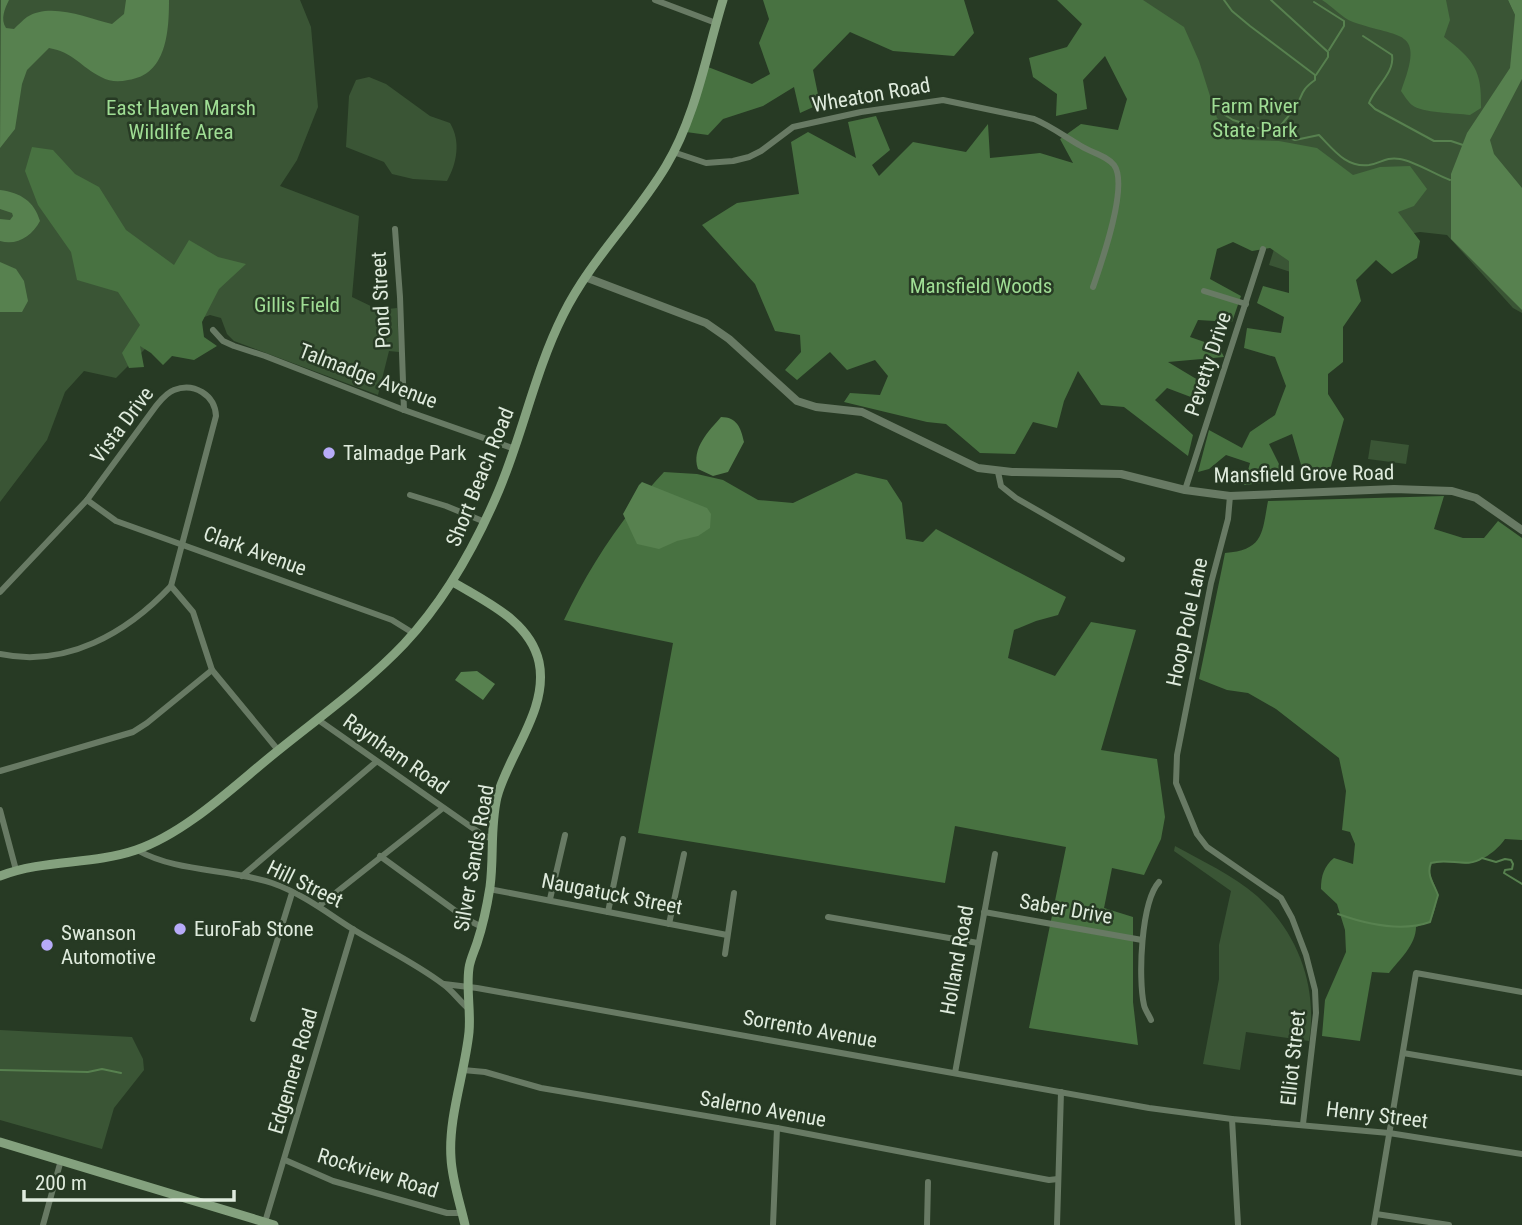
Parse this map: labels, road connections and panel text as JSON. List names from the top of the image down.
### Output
{
  "streets": {
    "main road": ["Short Beach Road", "Silver Sands Road"],
    "street": [
      "Wheaton Road",
      "Pond Street",
      "Pevetty Drive",
      "Talmadge Avenue",
      "Vista Drive",
      "Mansfield Grove Road",
      "Clark Avenue",
      "Hoop Pole Lane",
      "Raynham Road",
      "Hill Street",
      "Naugatuck Street",
      "Saber Drive",
      "Holland Road",
      "Sorrento Avenue",
      "Elliot Street",
      "Edgemere Road",
      "Salerno Avenue",
      "Henry Street",
      "Rockview Road"
    ]
  },
  "crossings": [
    ["Wheaton Road", "Short Beach Road"],
    ["Pond Street", "Talmadge Avenue"],
    ["Pevetty Drive", "Mansfield Grove Road"],
    ["Talmadge Avenue", "Short Beach Road"],
    ["Vista Drive", "Clark Avenue"],
    ["Mansfield Grove Road", "Short Beach Road"],
    ["Mansfield Grove Road", "Hoop Pole Lane"],
    ["Short Beach Road", "Clark Avenue"],
    ["Short Beach Road", "Raynham Road"],
    ["Short Beach Road", "Silver Sands Road"],
    ["Short Beach Road", "Hill Street"],
    ["Hoop Pole Lane", "Elliot Street"],
    ["Raynham Road", "Silver Sands Road"],
    ["Silver Sands Road", "Hill Street"],
    ["Silver Sands Road", "Naugatuck Street"],
    ["Silver Sands Road", "Sorrento Avenue"],
    ["Silver Sands Road", "Salerno Avenue"],
    ["Silver Sands Road", "Rockview Road"],
    ["Hill Street", "Sorrento Avenue"],
    ["Hill Street", "Edgemere Road"],
    ["Saber Drive", "Holland Road"],
    ["Holland Road", "Sorrento Avenue"],
    ["Sorrento Avenue", "Henry Street"],
    ["Elliot Street", "Henry Street"],
    ["Edgemere Road", "Rockview Road"]
  ],
  "parks": [
    "Farm River State Park",
    "East Haven Marsh Wildlife Area",
    "Mansfield Woods",
    "Gillis Field"
  ],
  "places": ["Talmadge Park", "EuroFab Stone", "Swanson Automotive"],
  "scale_bar": "200 m"
}
